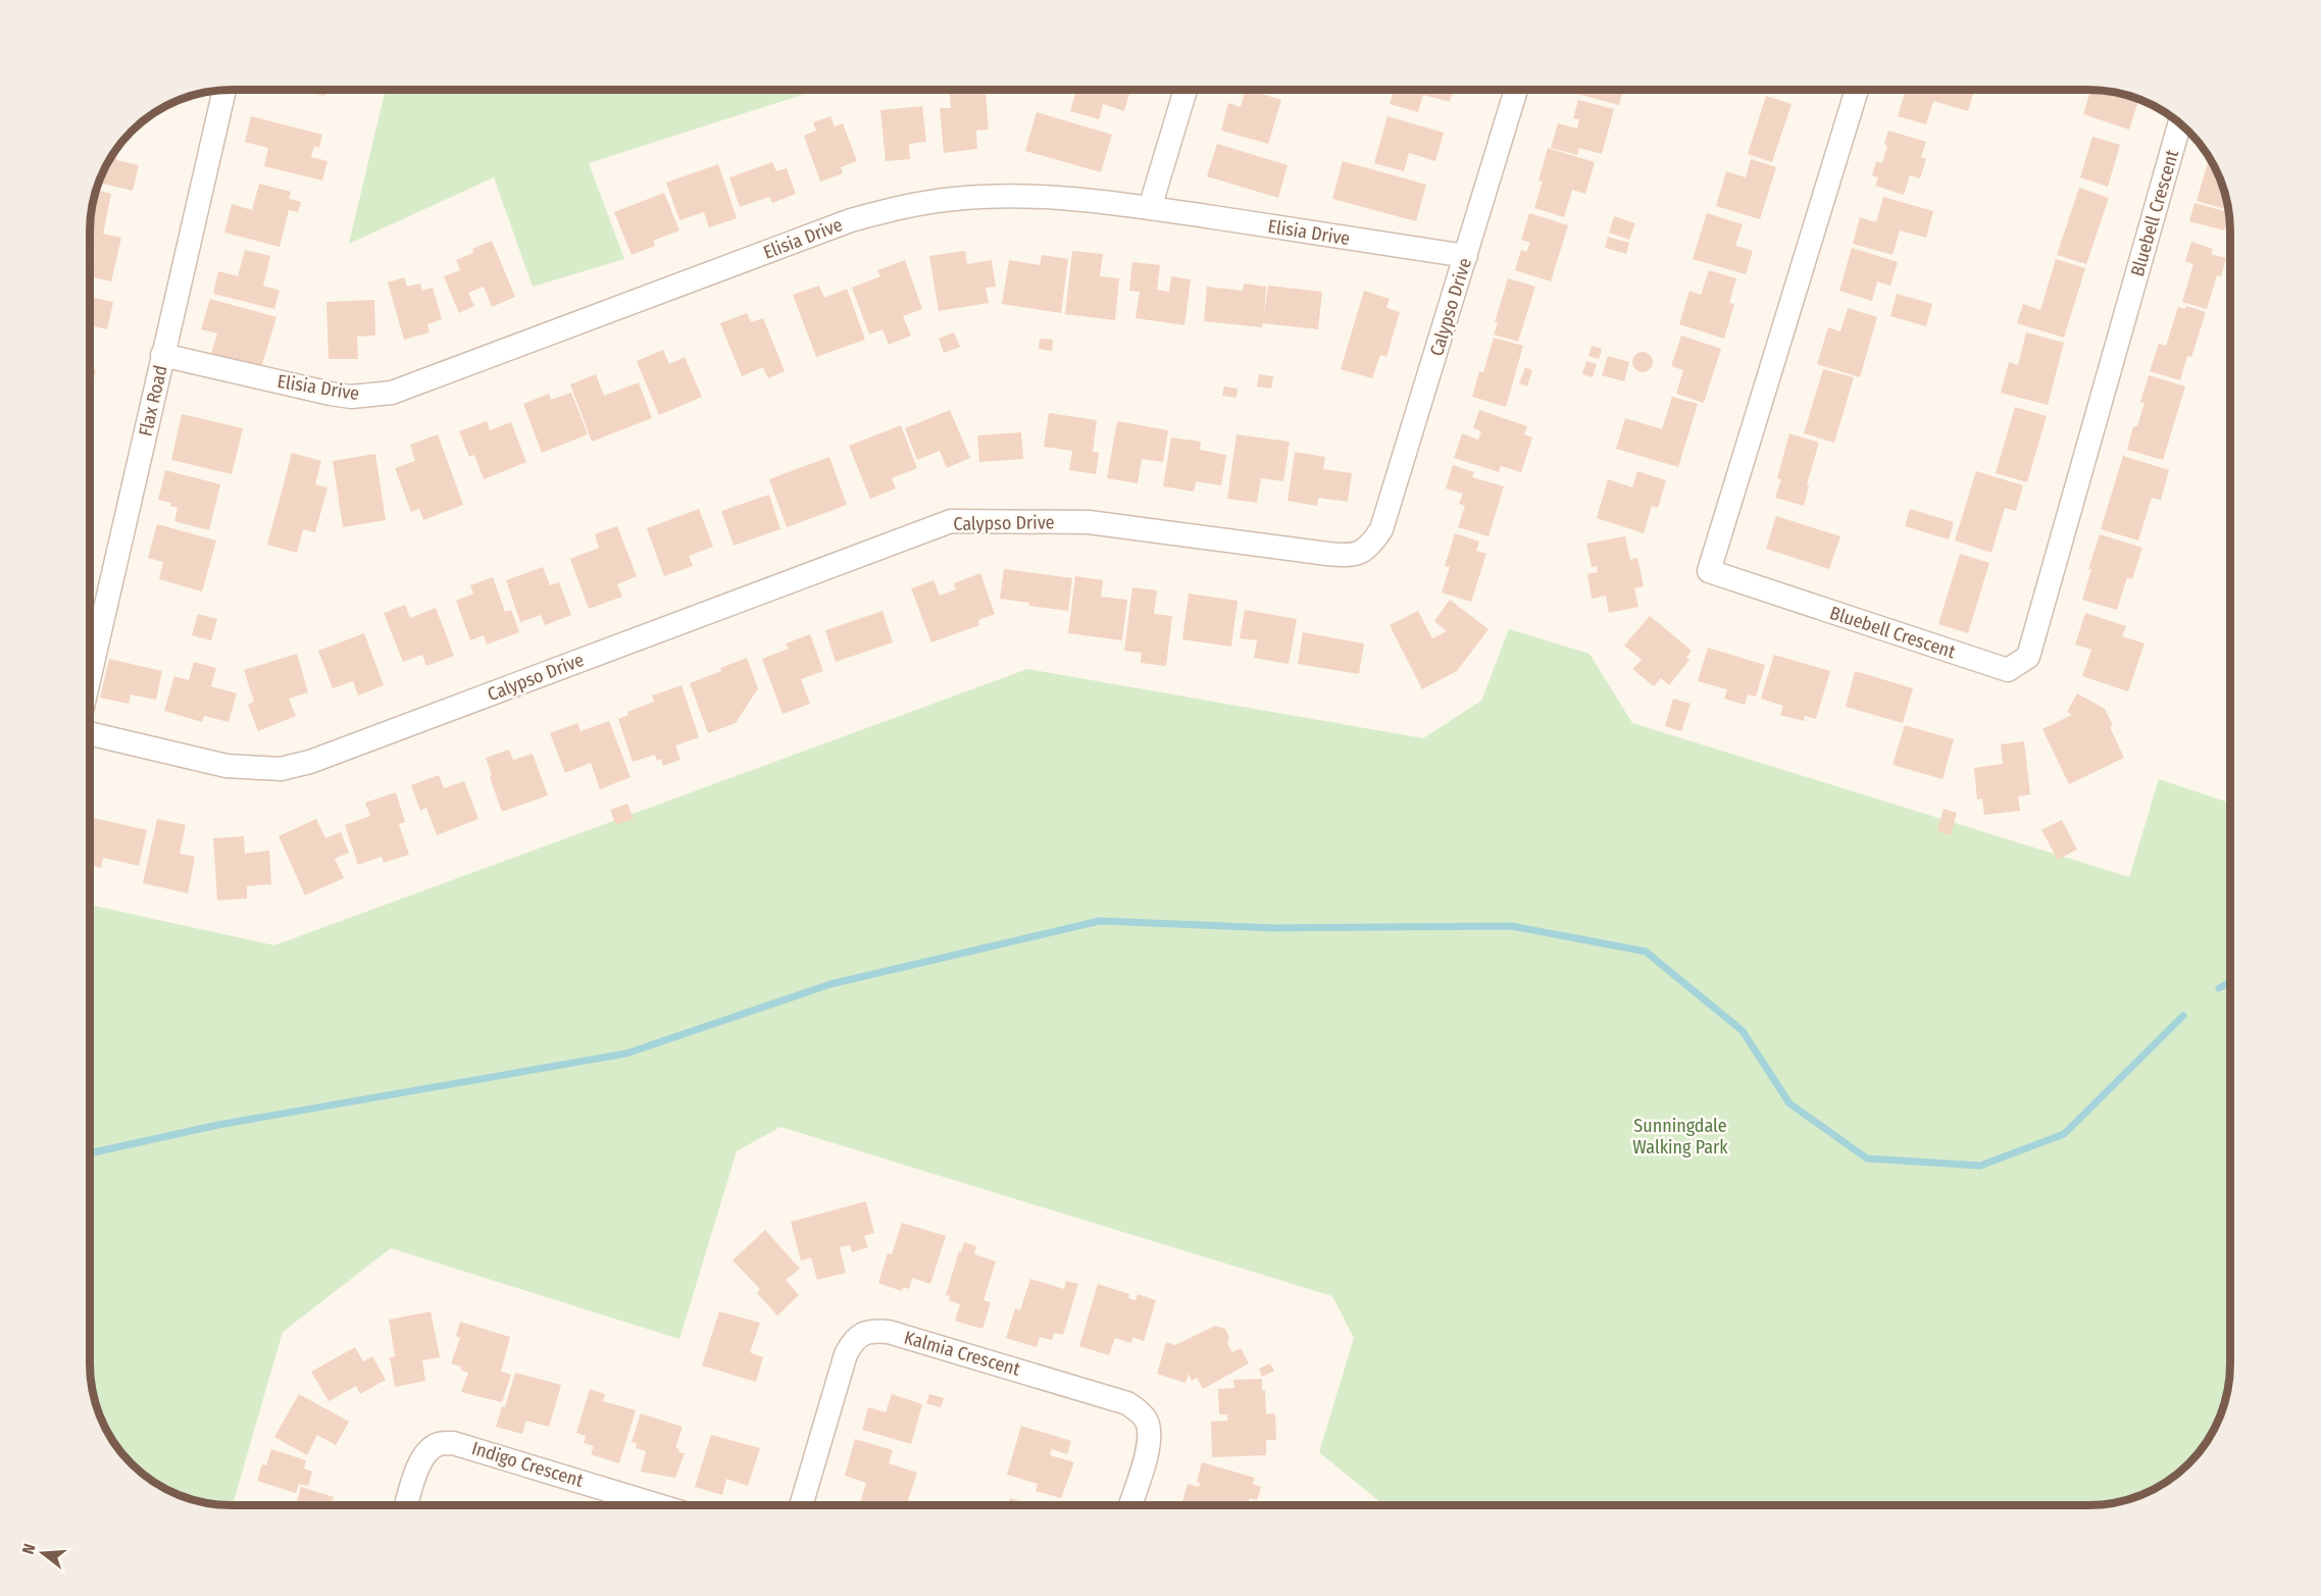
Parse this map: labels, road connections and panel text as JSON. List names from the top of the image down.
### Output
{
  "streets": {
    "street": [
      "Bluebell Crescent",
      "Elisia Drive",
      "Calypso Drive",
      "Flax Road",
      "Kalmia Crescent",
      "Indigo Crescent"
    ]
  },
  "crossings": [
    ["Elisia Drive", "Calypso Drive"],
    ["Elisia Drive", "Flax Road"]
  ],
  "parks": ["Sunningdale Walking Park"],
  "north": "left"
}
